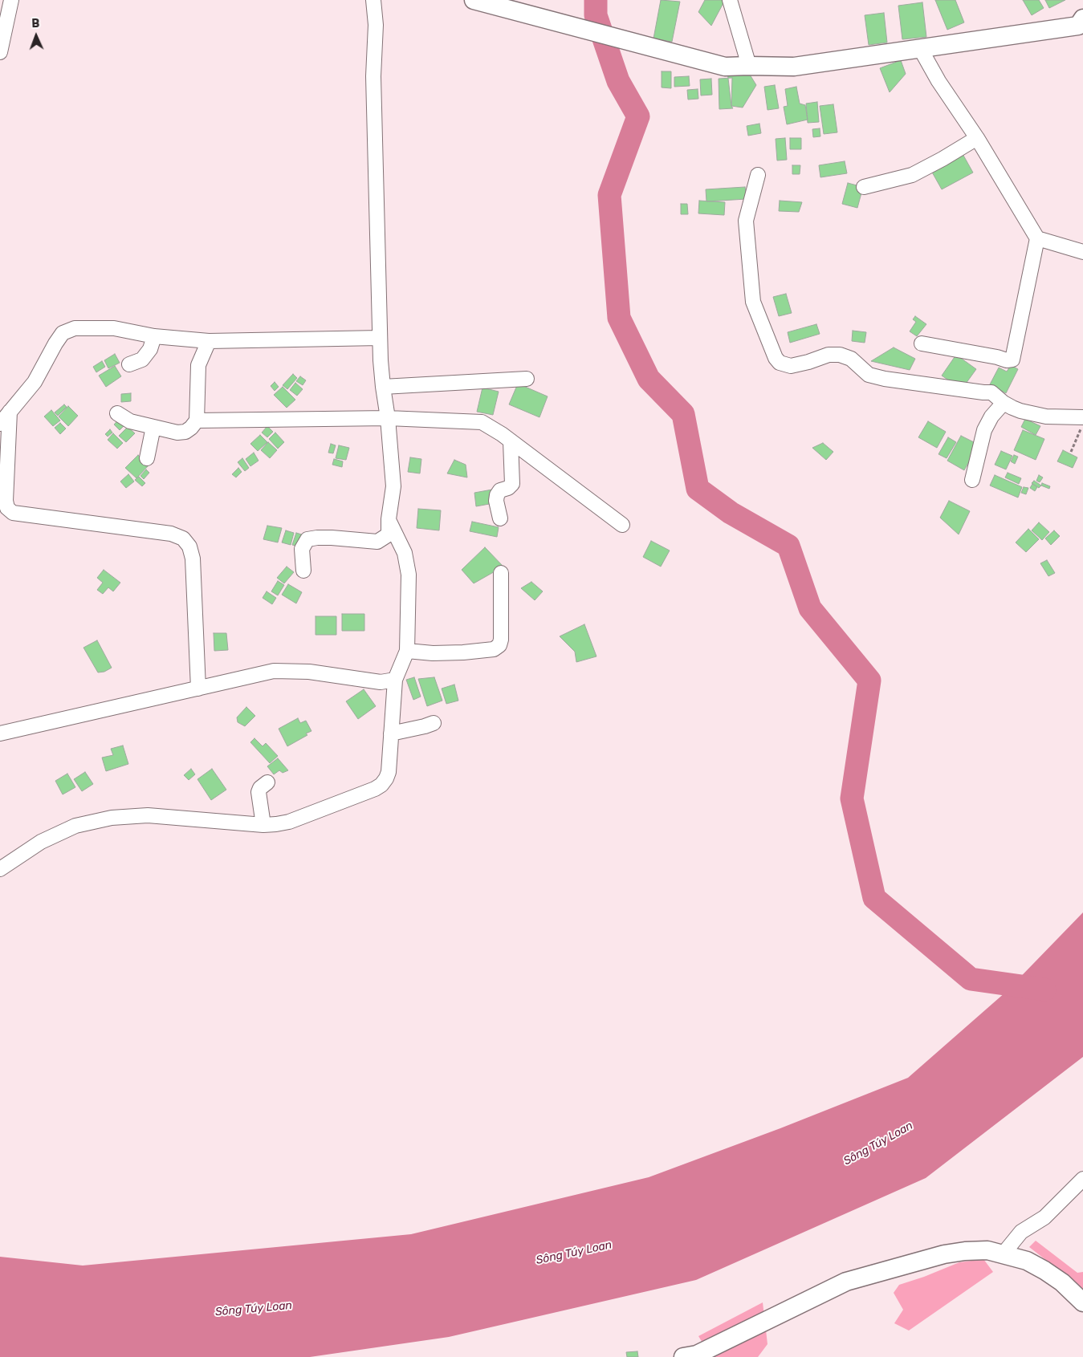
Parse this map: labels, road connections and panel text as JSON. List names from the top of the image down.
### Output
{
  "water": ["Sông Túy Loan"],
  "north": "top"
}
